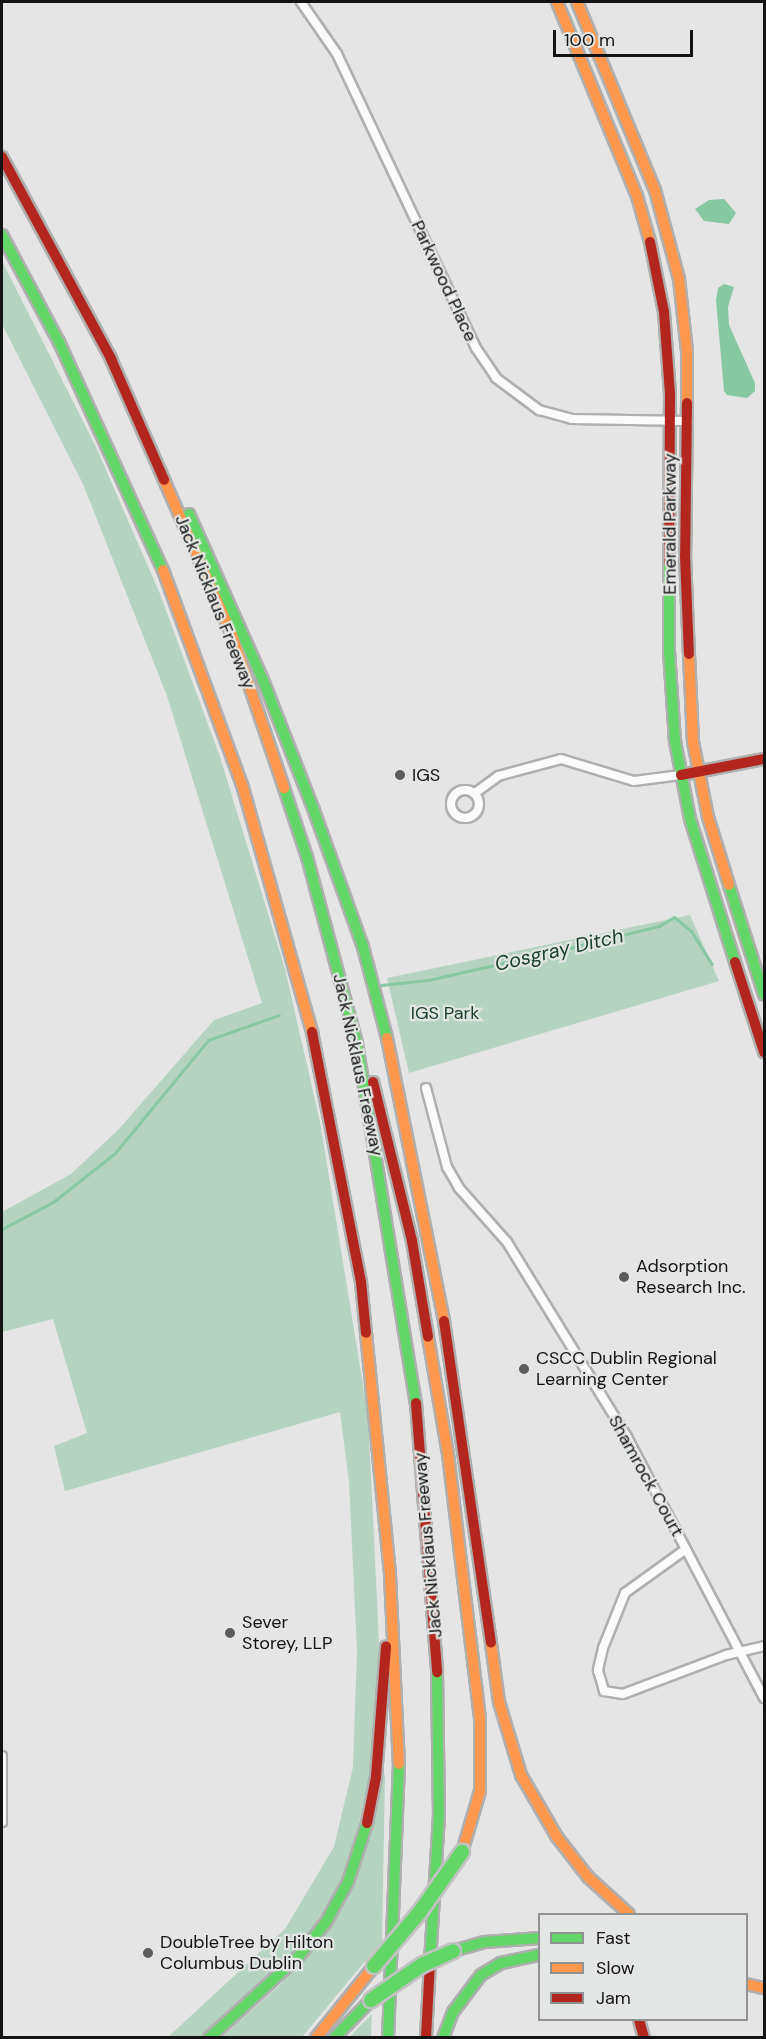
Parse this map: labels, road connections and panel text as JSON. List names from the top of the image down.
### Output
{
  "streets": {
    "main road": ["Emerald Parkway", "Jack Nicklaus Freeway"],
    "street": ["Parkwood Place", "Shamrock Court"]
  },
  "crossings": [
    ["Parkwood Place", "Emerald Parkway"]
  ],
  "water": ["Cosgray Ditch"],
  "parks": ["IGS Park"],
  "places": [
    "IGS",
    "Adsorption Research Inc.",
    "CSCC Dublin Regional Learning Center",
    "Sever Storey, LLP",
    "DoubleTree by Hilton Columbus Dublin"
  ],
  "legend": ["Fast", "Slow", "Jam"],
  "scale_bar": "100 m"
}
